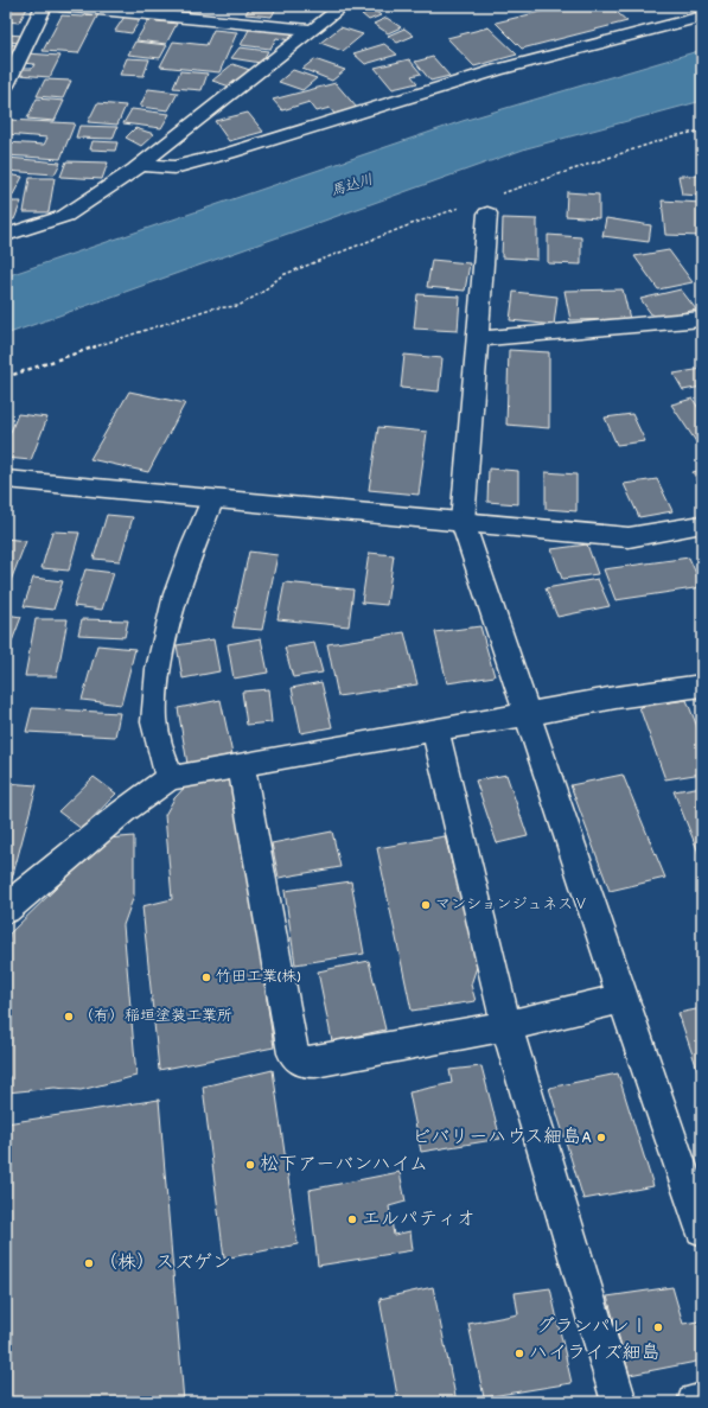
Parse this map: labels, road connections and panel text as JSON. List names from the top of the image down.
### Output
{
  "water": ["馬込川"],
  "places": [
    "マンションジュネスⅤ",
    "竹田工業(株)",
    "（有）稲垣塗装工業所",
    "ビバリーハウス細島A",
    "松下アーバンハイム",
    "エルパティオ",
    "（株）スズゲン",
    "グランパレⅠ",
    "ハイライズ細島"
  ]
}
